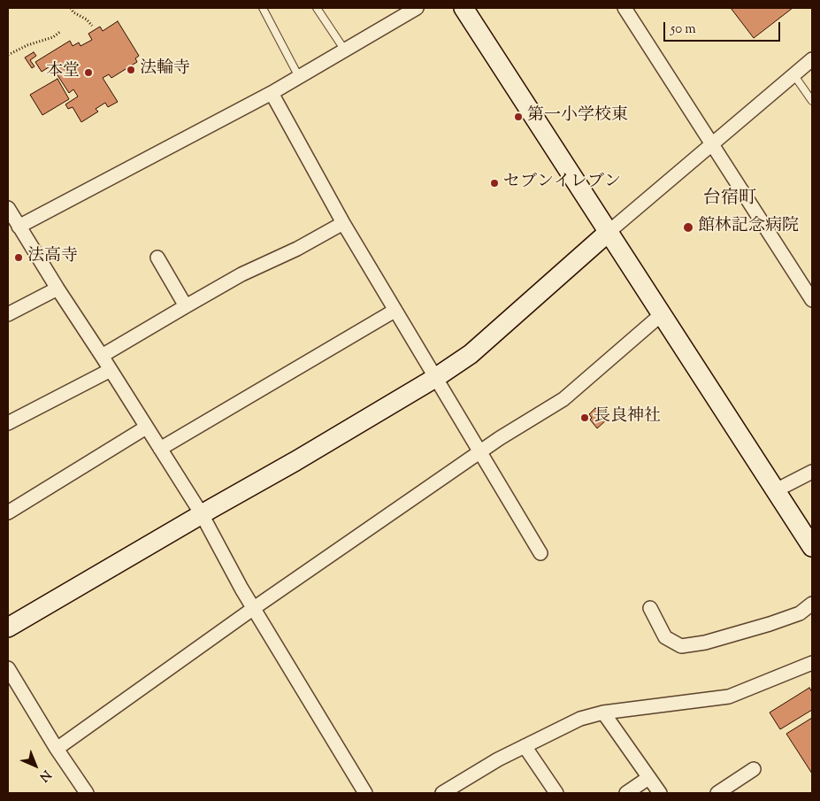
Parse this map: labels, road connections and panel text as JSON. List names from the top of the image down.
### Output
{
  "districts": ["台宿町"],
  "places": [
    "法輪寺",
    "本堂",
    "第一小学校東",
    "セブンイレブン",
    "館林記念病院",
    "法高寺",
    "長良神社"
  ],
  "scale_bar": "50 m",
  "north": "bottom right"
}
